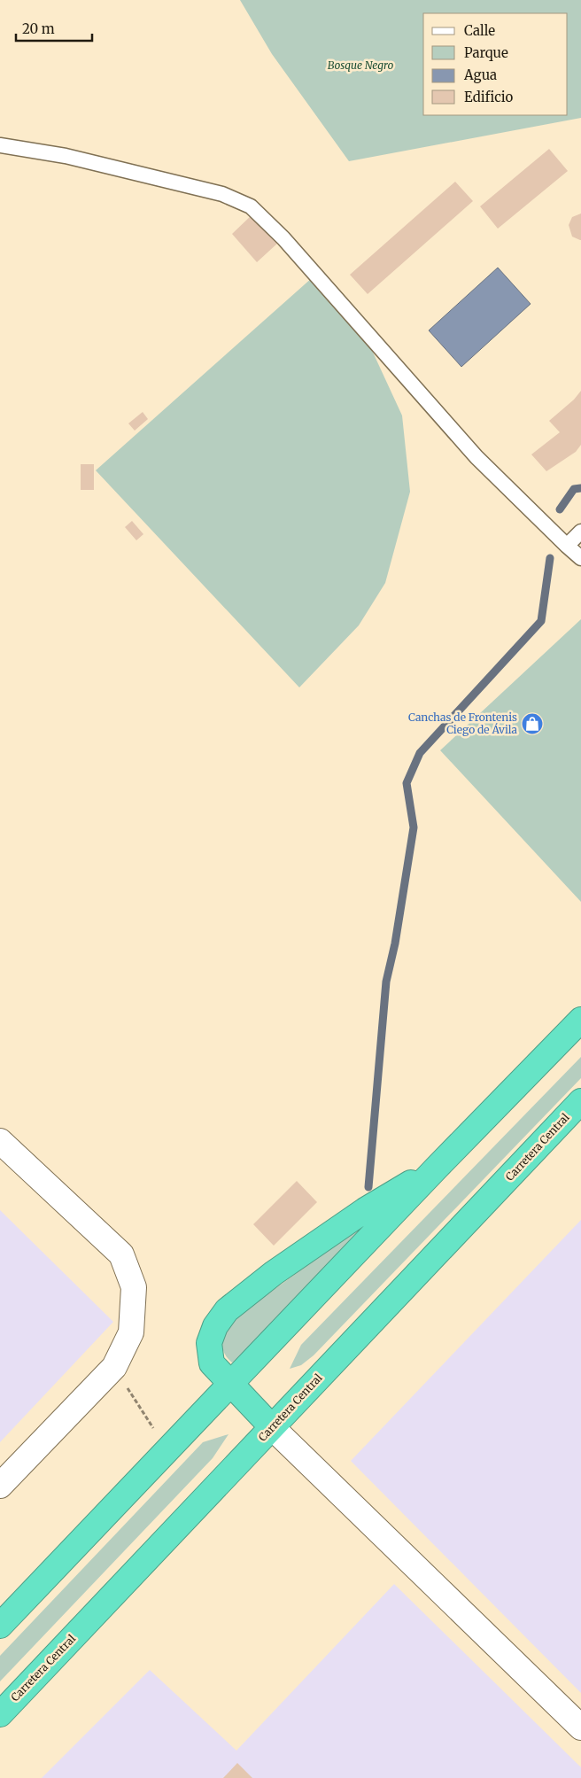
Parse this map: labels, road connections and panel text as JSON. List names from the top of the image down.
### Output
{
  "streets": {
    "highway": ["Carretera Central"]
  },
  "parks": ["Bosque Negro"],
  "places": {
    "shop": ["Canchas de Frontenis Ciego de Ávila"]
  },
  "legend": [
    "Calle",
    "Parque",
    "Agua",
    "Edificio"
  ],
  "scale_bar": "20 m"
}
